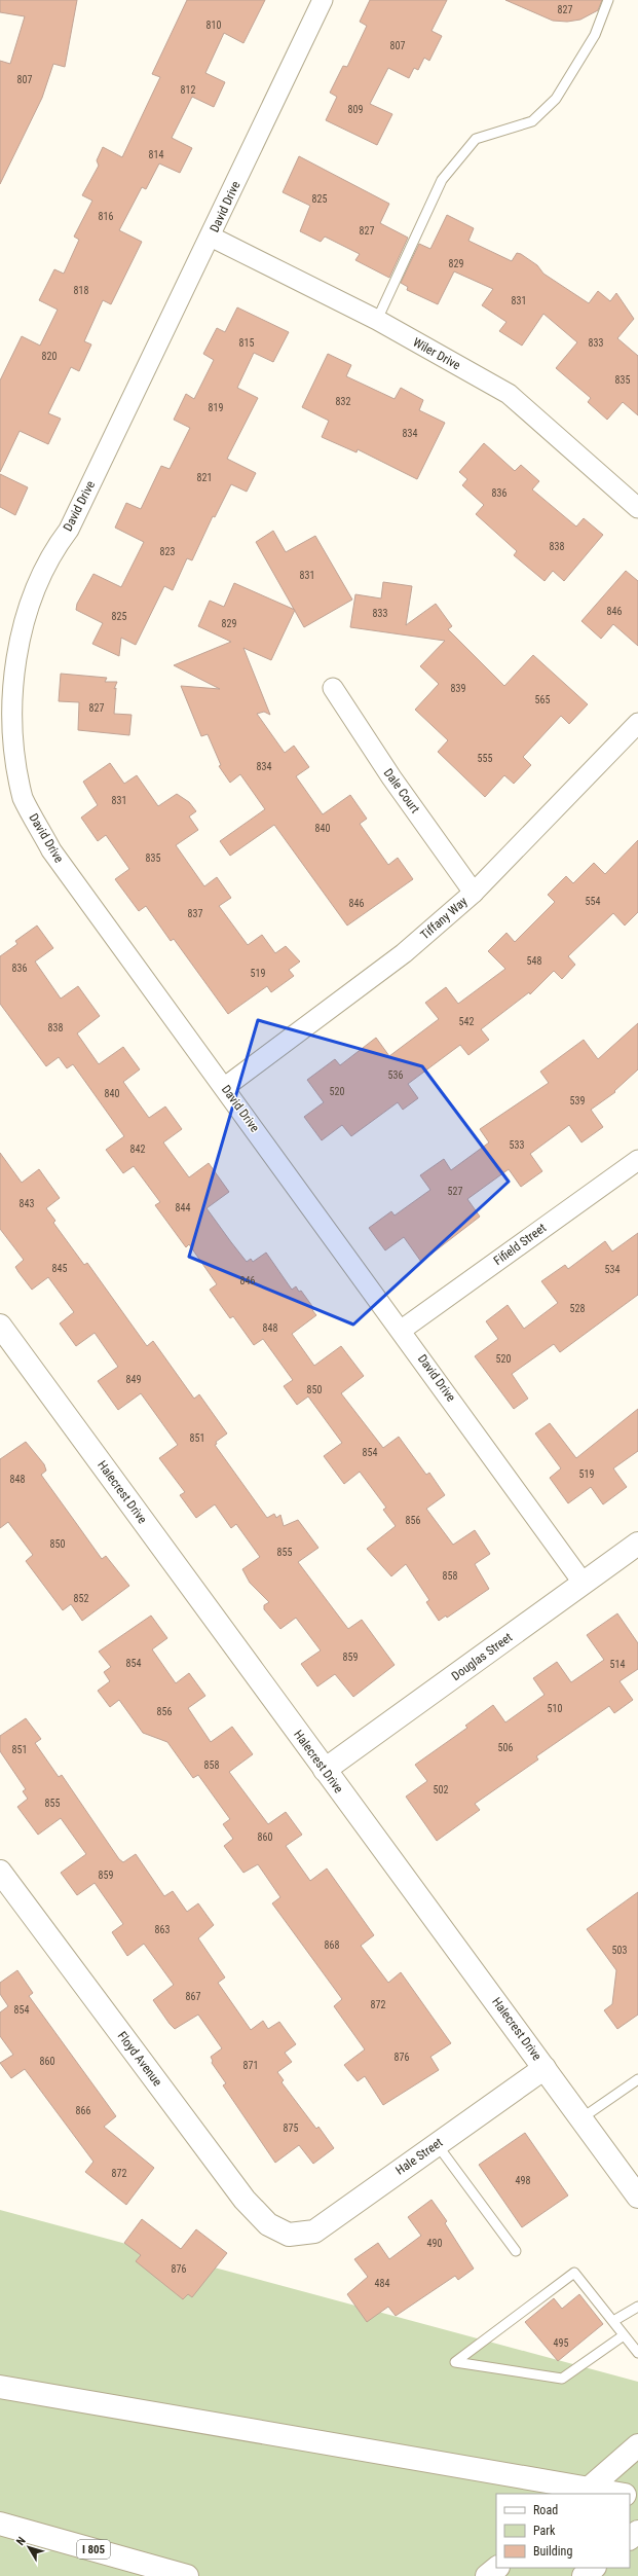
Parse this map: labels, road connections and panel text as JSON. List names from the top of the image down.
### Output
{
  "streets": {
    "main road": [
      "Halecrest Drive",
      "Douglas Street",
      "Floyd Avenue",
      "Hale Street",
      "I 805"
    ],
    "street": [
      "David Drive",
      "Wiler Drive",
      "Dale Court",
      "Tiffany Way",
      "Fifield Street"
    ]
  },
  "crossings": [
    ["David Drive", "Wiler Drive"],
    ["David Drive", "Tiffany Way"],
    ["David Drive", "Fifield Street"],
    ["David Drive", "Douglas Street"],
    ["Dale Court", "Tiffany Way"],
    ["Halecrest Drive", "Douglas Street"],
    ["Halecrest Drive", "Hale Street"],
    ["Floyd Avenue", "Hale Street"]
  ],
  "house_numbers": [
    "827",
    "810",
    "807",
    "807",
    "812",
    "809",
    "814",
    "825",
    "816",
    "827",
    "829",
    "818",
    "831",
    "815",
    "833",
    "820",
    "835",
    "832",
    "819",
    "834",
    "821",
    "836",
    "838",
    "823",
    "831",
    "846",
    "833",
    "825",
    "829",
    "839",
    "565",
    "827",
    "555",
    "834",
    "831",
    "840",
    "835",
    "554",
    "846",
    "837",
    "548",
    "836",
    "519",
    "542",
    "838",
    "536",
    "520",
    "840",
    "539",
    "533",
    "842",
    "527",
    "843",
    "844",
    "845",
    "534",
    "846",
    "528",
    "848",
    "520",
    "849",
    "850",
    "851",
    "854",
    "519",
    "848",
    "856",
    "850",
    "855",
    "858",
    "852",
    "859",
    "854",
    "514",
    "510",
    "856",
    "506",
    "851",
    "858",
    "502",
    "855",
    "860",
    "859",
    "863",
    "868",
    "503",
    "867",
    "872",
    "854",
    "876",
    "860",
    "871",
    "866",
    "875",
    "872",
    "498",
    "490",
    "876",
    "484",
    "495"
  ],
  "legend": ["Road", "Park", "Building"],
  "north": "top left"
}
